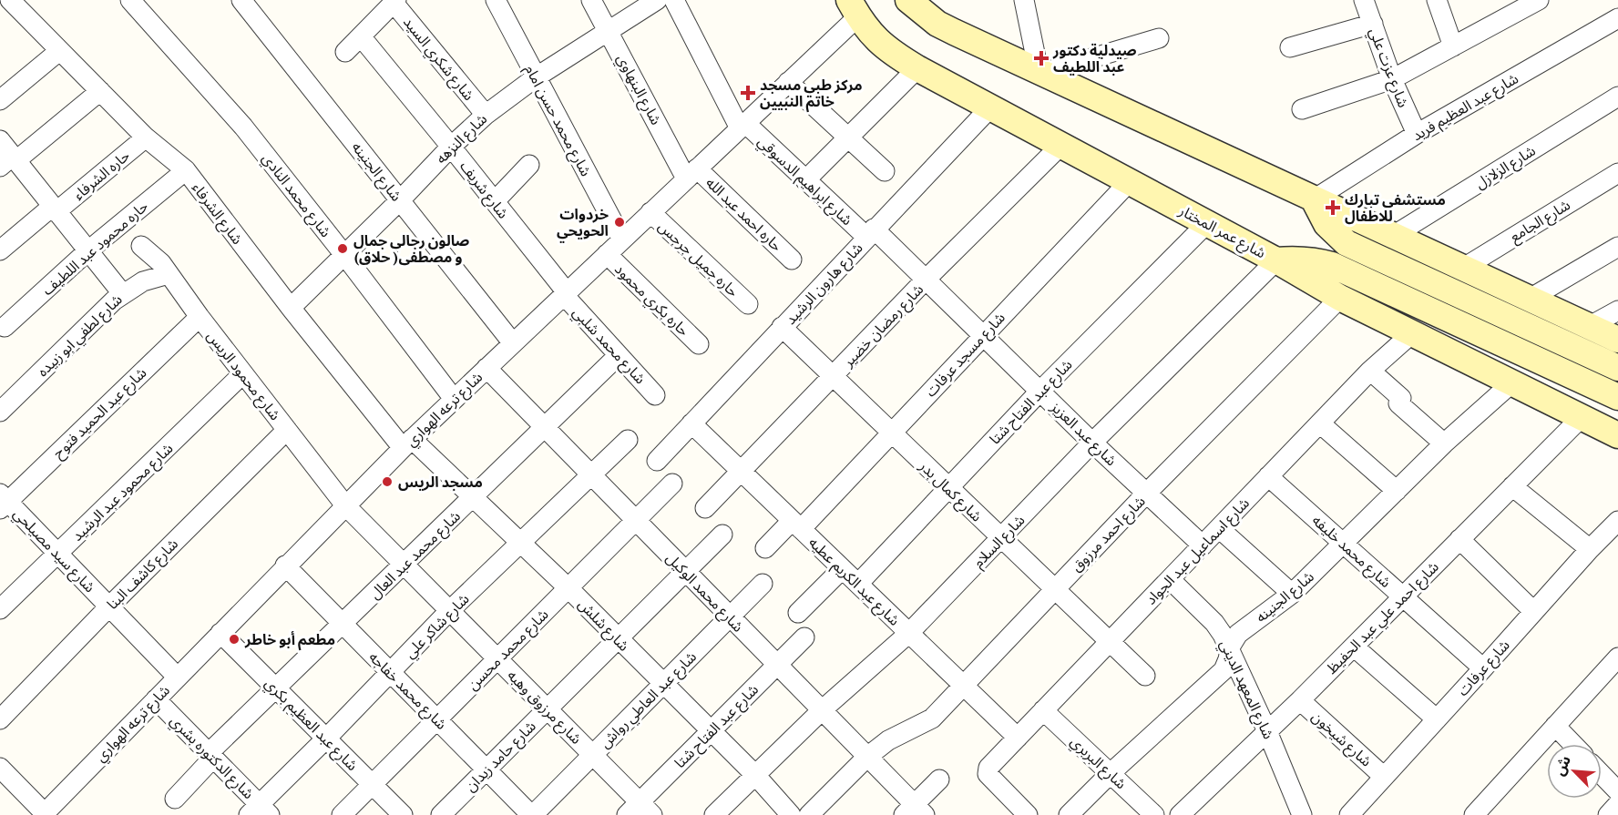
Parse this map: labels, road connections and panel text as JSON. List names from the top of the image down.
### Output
{
  "streets": {
    "main road": ["شارع عمر المختار"],
    "street": [
      "شارع شكري السيد",
      "شارع عزت علي",
      "شارع البنهاوي",
      "شارع عبد العظيم فريد",
      "شارع محمد حسن امام",
      "شارع النزهه",
      "شارع الزلازل",
      "شارع الجنينه",
      "حاره الشرفاء",
      "شارع ابراهيم الدسوقي",
      "شارع شريف",
      "شارع محمد النادي",
      "شارع الشرفاء",
      "حاره احمد عبد الله",
      "شارع الجامع",
      "حاره محمود عبد اللطيف",
      "حاره جميل جرجس",
      "شارع هارون الرشيد",
      "حاره بكري محمود",
      "شارع رمضان خضير",
      "شارع لطفي ابو زبيده",
      "شارع محمد شلبي",
      "شارع مسجد عرفات",
      "شارع محمود الريس",
      "شارع عبد الفتاح شتا",
      "شارع ترعه الهواري",
      "شارع عبد الحميد فتوح",
      "شارع عبد العزيز",
      "شارع كمال بدر",
      "شارع محمود عبد الرشيد",
      "شارع احمد مرزوق",
      "شارع السلام",
      "شارع سيد مصيلحي",
      "شارع اسماعيل عبد الجواد",
      "شارع محمد خليفه",
      "شارع محمد عبد العال",
      "شارع كاشف البنا",
      "شارع عبد الكريم عطيه",
      "شارع محمد الوكيل",
      "شارع احمد علي عبد الحفيظ",
      "شارع شلش",
      "شارع شاكر علي",
      "شارع محمد محسن",
      "شارع عرفات",
      "شارع المعهد الديني",
      "شارع محمد خفاجه",
      "شارع عبد العاطي رواش",
      "شارع مرزوق وهبه",
      "شارع عبد العظيم بكري",
      "شارع شيخون",
      "شارع حامد زيدان",
      "شارع الدكتوره بشري",
      "شارع البربري"
    ]
  },
  "crossings": [
    ["شارع شكري السيد", "شارع النزهه"],
    ["شارع عزت علي", "شارع عبد العظيم فريد"],
    ["شارع البنهاوي", "شارع النزهه"],
    ["شارع البنهاوي", "حاره احمد عبد الله"],
    ["شارع البنهاوي", "شارع ترعه الهواري"],
    ["شارع محمد حسن امام", "شارع النزهه"],
    ["شارع محمد حسن امام", "شارع ترعه الهواري"],
    ["شارع النزهه", "شارع الجنينه"],
    ["شارع النزهه", "شارع شريف"],
    ["شارع النزهه", "شارع محمد النادي"],
    ["شارع النزهه", "شارع الشرفاء"],
    ["شارع الجنينه", "شارع عمر المختار"],
    ["شارع الجنينه", "شارع ترعه الهواري"],
    ["شارع الجنينه", "شارع محمد خليفه"],
    ["شارع الجنينه", "شارع المعهد الديني"],
    ["شارع الجنينه", "شارع البربري"],
    ["حاره الشرفاء", "شارع الشرفاء"],
    ["شارع ابراهيم الدسوقي", "شارع هارون الرشيد"],
    ["شارع ابراهيم الدسوقي", "شارع ترعه الهواري"],
    ["شارع ابراهيم الدسوقي", "شارع عبد العزيز"],
    ["شارع شريف", "شارع محمد شلبي"],
    ["شارع شريف", "شارع ترعه الهواري"],
    ["شارع محمد النادي", "شارع ترعه الهواري"],
    ["شارع الشرفاء", "حاره محمود عبد اللطيف"],
    ["شارع الشرفاء", "شارع ترعه الهواري"],
    ["شارع الشرفاء", "شارع شلش"],
    ["حاره احمد عبد الله", "شارع ترعه الهواري"],
    ["شارع عمر المختار", "شارع هارون الرشيد"],
    ["شارع عمر المختار", "شارع رمضان خضير"],
    ["شارع عمر المختار", "شارع مسجد عرفات"],
    ["شارع عمر المختار", "شارع عبد الفتاح شتا"],
    ["شارع عمر المختار", "شارع ترعه الهواري"],
    ["شارع عمر المختار", "شارع احمد مرزوق"],
    ["شارع عمر المختار", "شارع السلام"],
    ["شارع عمر المختار", "شارع اسماعيل عبد الجواد"],
    ["شارع عمر المختار", "شارع احمد علي عبد الحفيظ"],
    ["حاره جميل جرجس", "شارع ترعه الهواري"],
    ["شارع هارون الرشيد", "شارع عبد العزيز"],
    ["شارع هارون الرشيد", "شارع كمال بدر"],
    ["شارع هارون الرشيد", "شارع عبد الكريم عطيه"],
    ["حاره بكري محمود", "شارع ترعه الهواري"],
    ["شارع رمضان خضير", "شارع عبد العزيز"],
    ["شارع رمضان خضير", "شارع كمال بدر"],
    ["شارع رمضان خضير", "شارع عبد الكريم عطيه"],
    ["شارع لطفي ابو زبيده", "شارع محمود الريس"],
    ["شارع محمد شلبي", "شارع ترعه الهواري"],
    ["شارع محمد شلبي", "شارع محمد عبد العال"],
    ["شارع مسجد عرفات", "شارع عبد العزيز"],
    ["شارع مسجد عرفات", "شارع كمال بدر"],
    ["شارع مسجد عرفات", "شارع عبد الكريم عطيه"],
    ["شارع محمود الريس", "شارع ترعه الهواري"],
    ["شارع محمود الريس", "شارع عبد الحميد فتوح"],
    ["شارع محمود الريس", "شارع محمود عبد الرشيد"],
    ["شارع محمود الريس", "شارع كاشف البنا"],
    ["شارع محمود الريس", "شارع مرزوق وهبه"],
    ["شارع عبد الفتاح شتا", "شارع عبد العزيز"],
    ["شارع عبد الفتاح شتا", "شارع كمال بدر"],
    ["شارع عبد الفتاح شتا", "شارع عبد الكريم عطيه"],
    ["شارع عبد الفتاح شتا", "شارع محمد الوكيل"],
    ["شارع عبد الفتاح شتا", "شارع شلش"],
    ["شارع عبد الفتاح شتا", "شارع مرزوق وهبه"],
    ["شارع ترعه الهواري", "شارع سيد مصيلحي"],
    ["شارع ترعه الهواري", "شارع محمد الوكيل"],
    ["شارع ترعه الهواري", "شارع شلش"],
    ["شارع ترعه الهواري", "شارع محمد خفاجه"],
    ["شارع ترعه الهواري", "شارع مرزوق وهبه"],
    ["شارع ترعه الهواري", "شارع عبد العظيم بكري"],
    ["شارع ترعه الهواري", "شارع الدكتوره بشري"],
    ["شارع عبد الحميد فتوح", "شارع سيد مصيلحي"],
    ["شارع عبد العزيز", "شارع احمد مرزوق"],
    ["شارع عبد العزيز", "شارع السلام"],
    ["شارع عبد العزيز", "شارع اسماعيل عبد الجواد"],
    ["شارع كمال بدر", "شارع احمد مرزوق"],
    ["شارع كمال بدر", "شارع السلام"],
    ["شارع كمال بدر", "شارع اسماعيل عبد الجواد"],
    ["شارع محمود عبد الرشيد", "شارع سيد مصيلحي"],
    ["شارع احمد مرزوق", "شارع عبد الكريم عطيه"],
    ["شارع احمد مرزوق", "شارع محمد الوكيل"],
    ["شارع السلام", "شارع عبد الكريم عطيه"],
    ["شارع السلام", "شارع محمد الوكيل"],
    ["شارع السلام", "شارع شلش"],
    ["شارع سيد مصيلحي", "شارع كاشف البنا"],
    ["شارع اسماعيل عبد الجواد", "شارع محمد خليفه"],
    ["شارع اسماعيل عبد الجواد", "شارع عبد الكريم عطيه"],
    ["شارع اسماعيل عبد الجواد", "شارع المعهد الديني"],
    ["شارع اسماعيل عبد الجواد", "شارع البربري"],
    ["شارع محمد خليفه", "شارع احمد علي عبد الحفيظ"],
    ["شارع محمد خليفه", "شارع عرفات"],
    ["شارع محمد عبد العال", "شارع محمد الوكيل"],
    ["شارع محمد عبد العال", "شارع شلش"],
    ["شارع محمد عبد العال", "شارع محمد خفاجه"],
    ["شارع محمد عبد العال", "شارع مرزوق وهبه"],
    ["شارع محمد عبد العال", "شارع عبد العظيم بكري"],
    ["شارع محمد عبد العال", "شارع الدكتوره بشري"],
    ["شارع محمد الوكيل", "شارع شاكر علي"],
    ["شارع محمد الوكيل", "شارع محمد محسن"],
    ["شارع محمد الوكيل", "شارع عبد العاطي رواش"],
    ["شارع محمد الوكيل", "شارع حامد زيدان"],
    ["شارع احمد علي عبد الحفيظ", "شارع المعهد الديني"],
    ["شارع احمد علي عبد الحفيظ", "شارع شيخون"],
    ["شارع شلش", "شارع شاكر علي"],
    ["شارع شلش", "شارع محمد محسن"],
    ["شارع شلش", "شارع عبد العاطي رواش"],
    ["شارع شلش", "شارع حامد زيدان"],
    ["شارع شاكر علي", "شارع محمد خفاجه"],
    ["شارع شاكر علي", "شارع مرزوق وهبه"],
    ["شارع شاكر علي", "شارع عبد العظيم بكري"],
    ["شارع شاكر علي", "شارع الدكتوره بشري"],
    ["شارع محمد محسن", "شارع محمد خفاجه"],
    ["شارع محمد محسن", "شارع مرزوق وهبه"],
    ["شارع محمد محسن", "شارع عبد العظيم بكري"],
    ["شارع عرفات", "شارع شيخون"],
    ["شارع محمد خفاجه", "شارع عبد العاطي رواش"],
    ["شارع محمد خفاجه", "شارع حامد زيدان"],
    ["شارع عبد العاطي رواش", "شارع مرزوق وهبه"],
    ["شارع مرزوق وهبه", "شارع حامد زيدان"]
  ],
  "places": {
    "health": ["صيدلية دكتور عبد اللطيف", "مركز طبي مسجد خاتم النبيين", "مستشفى تبارك للاطفال"],
    "other": [
      "خردوات الحويحي",
      "صالون رجالي جمال و مصطفى( حلاق)",
      "مسجد الريس",
      "مطعم أبو خاطر"
    ]
  },
  "north": "top left"
}
